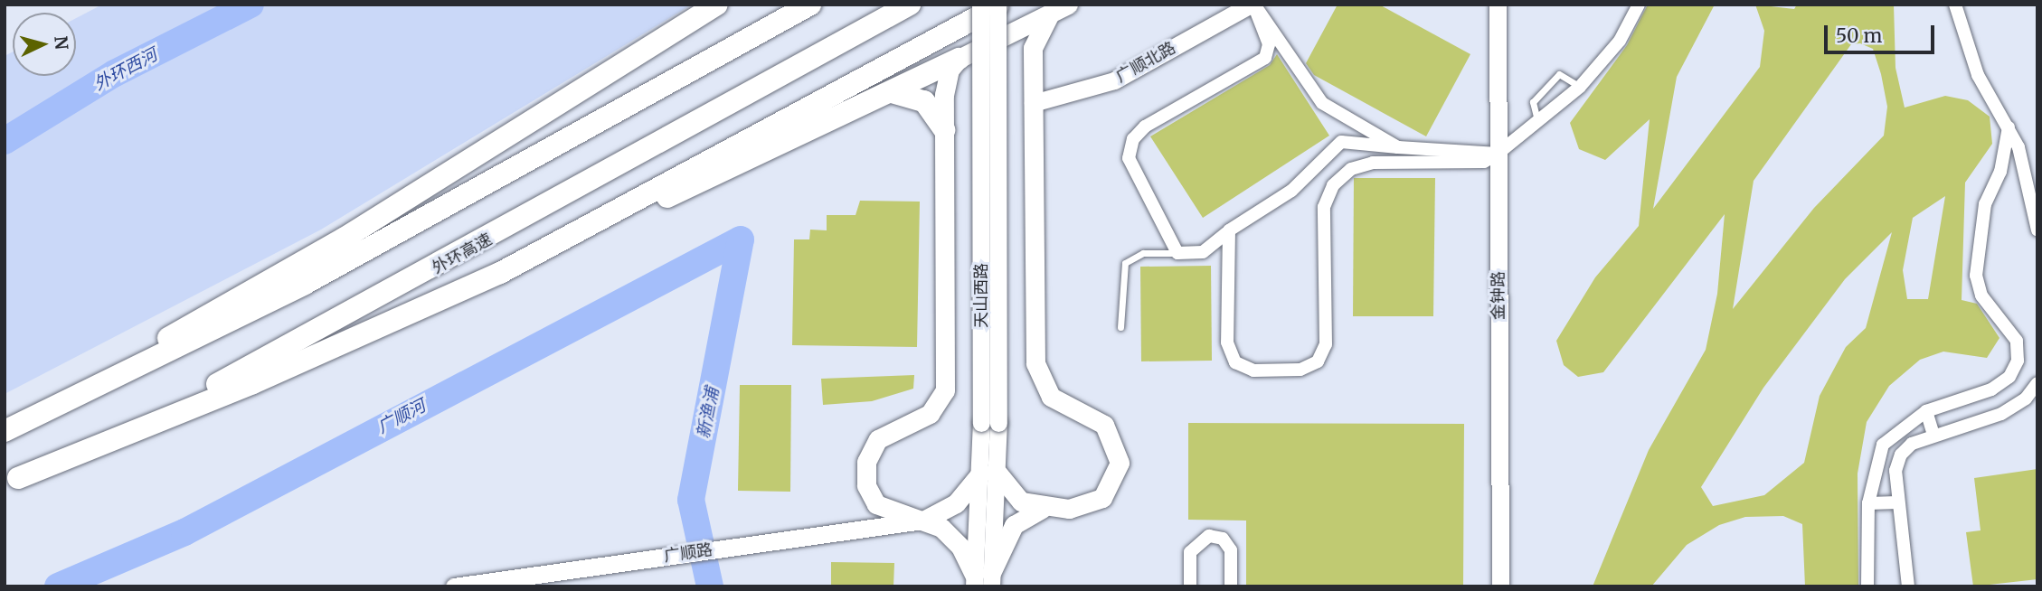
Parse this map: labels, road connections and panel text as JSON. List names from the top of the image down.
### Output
{
  "streets": {
    "highway": ["外环高速"],
    "street": [
      "广顺北路",
      "天山西路",
      "金钟路",
      "广顺路"
    ]
  },
  "water": ["外环西河", "新渔浦", "广顺河"],
  "scale_bar": "50 m",
  "north": "right"
}
